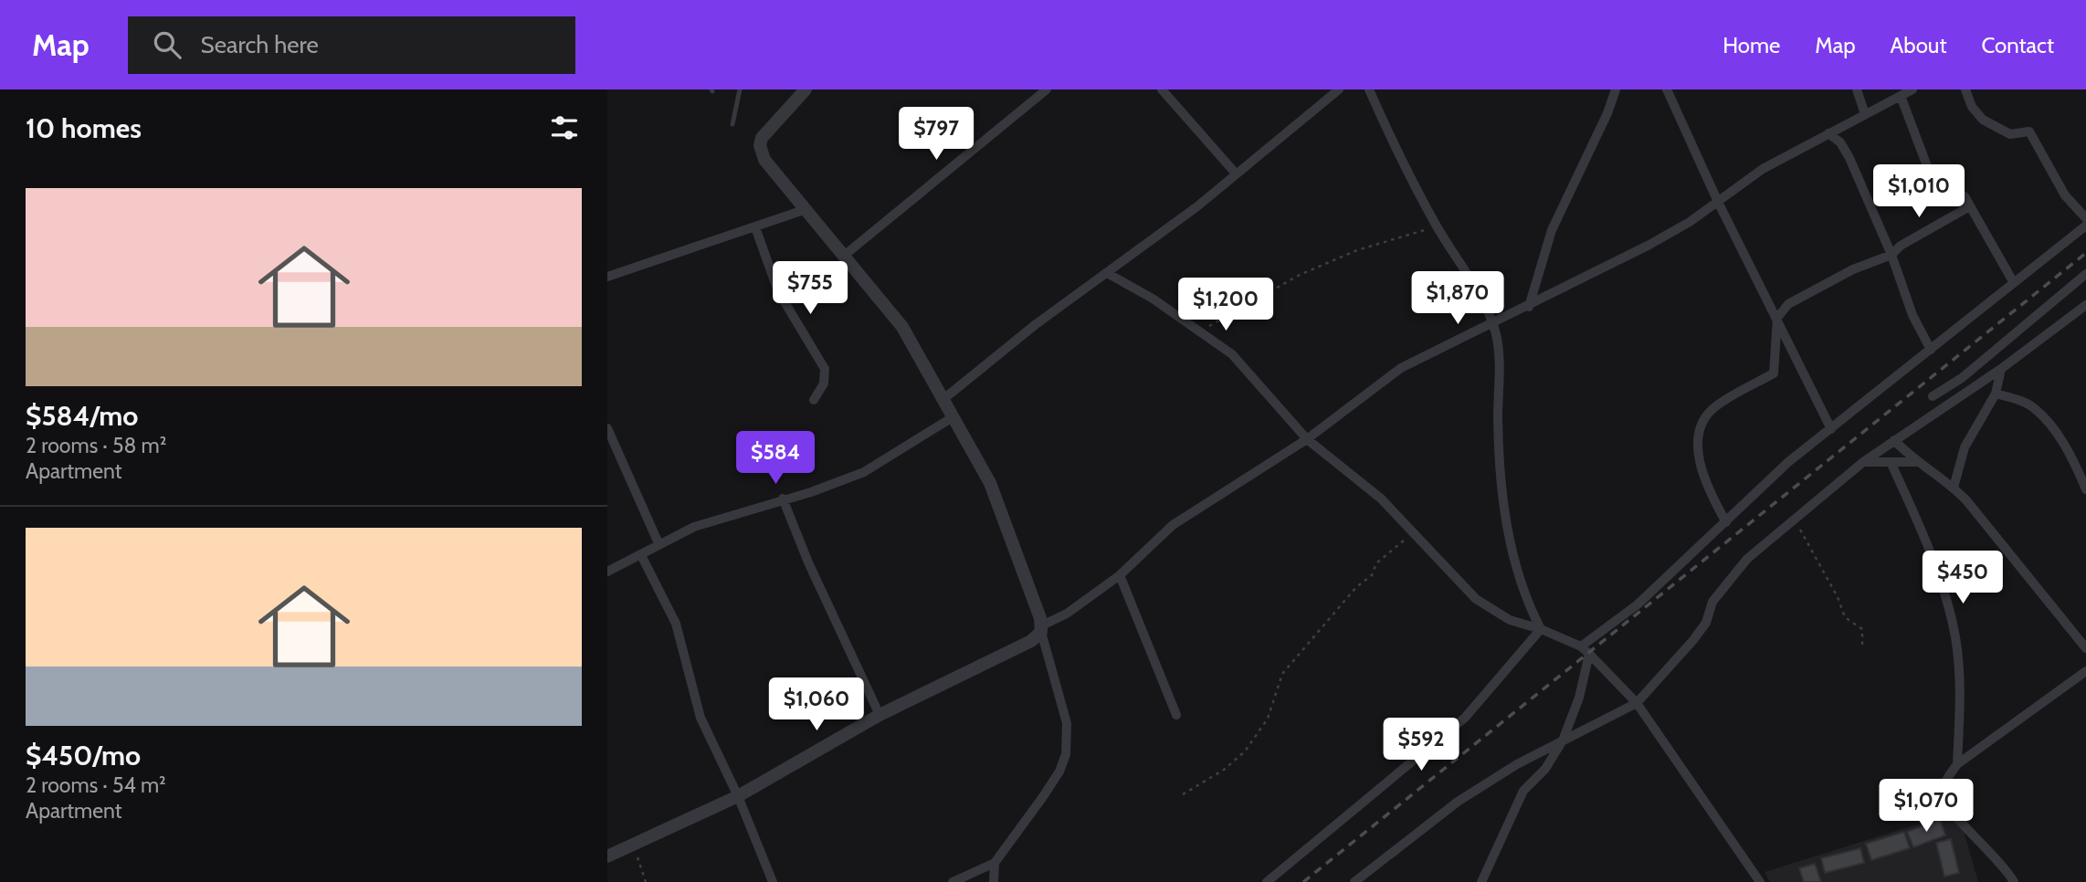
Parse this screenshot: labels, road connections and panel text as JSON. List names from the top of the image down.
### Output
{
  "page": {
    "header": "Map",
    "search": "Search here",
    "nav": [
      "Home",
      "Map",
      "About",
      "Contact"
    ],
    "heading": "10 homes",
    "price": [
      "$797",
      "$1,010",
      "$755",
      "$1,870",
      "$1,200",
      "$584",
      "$450",
      "$1,060",
      "$592",
      "$1,070"
    ],
    "list": [
      {
        "name": "$584/mo",
        "note": "2 rooms · 58 m² · Apartment"
      },
      {
        "name": "$450/mo",
        "note": "2 rooms · 54 m² · Apartment"
      }
    ]
  }
}
